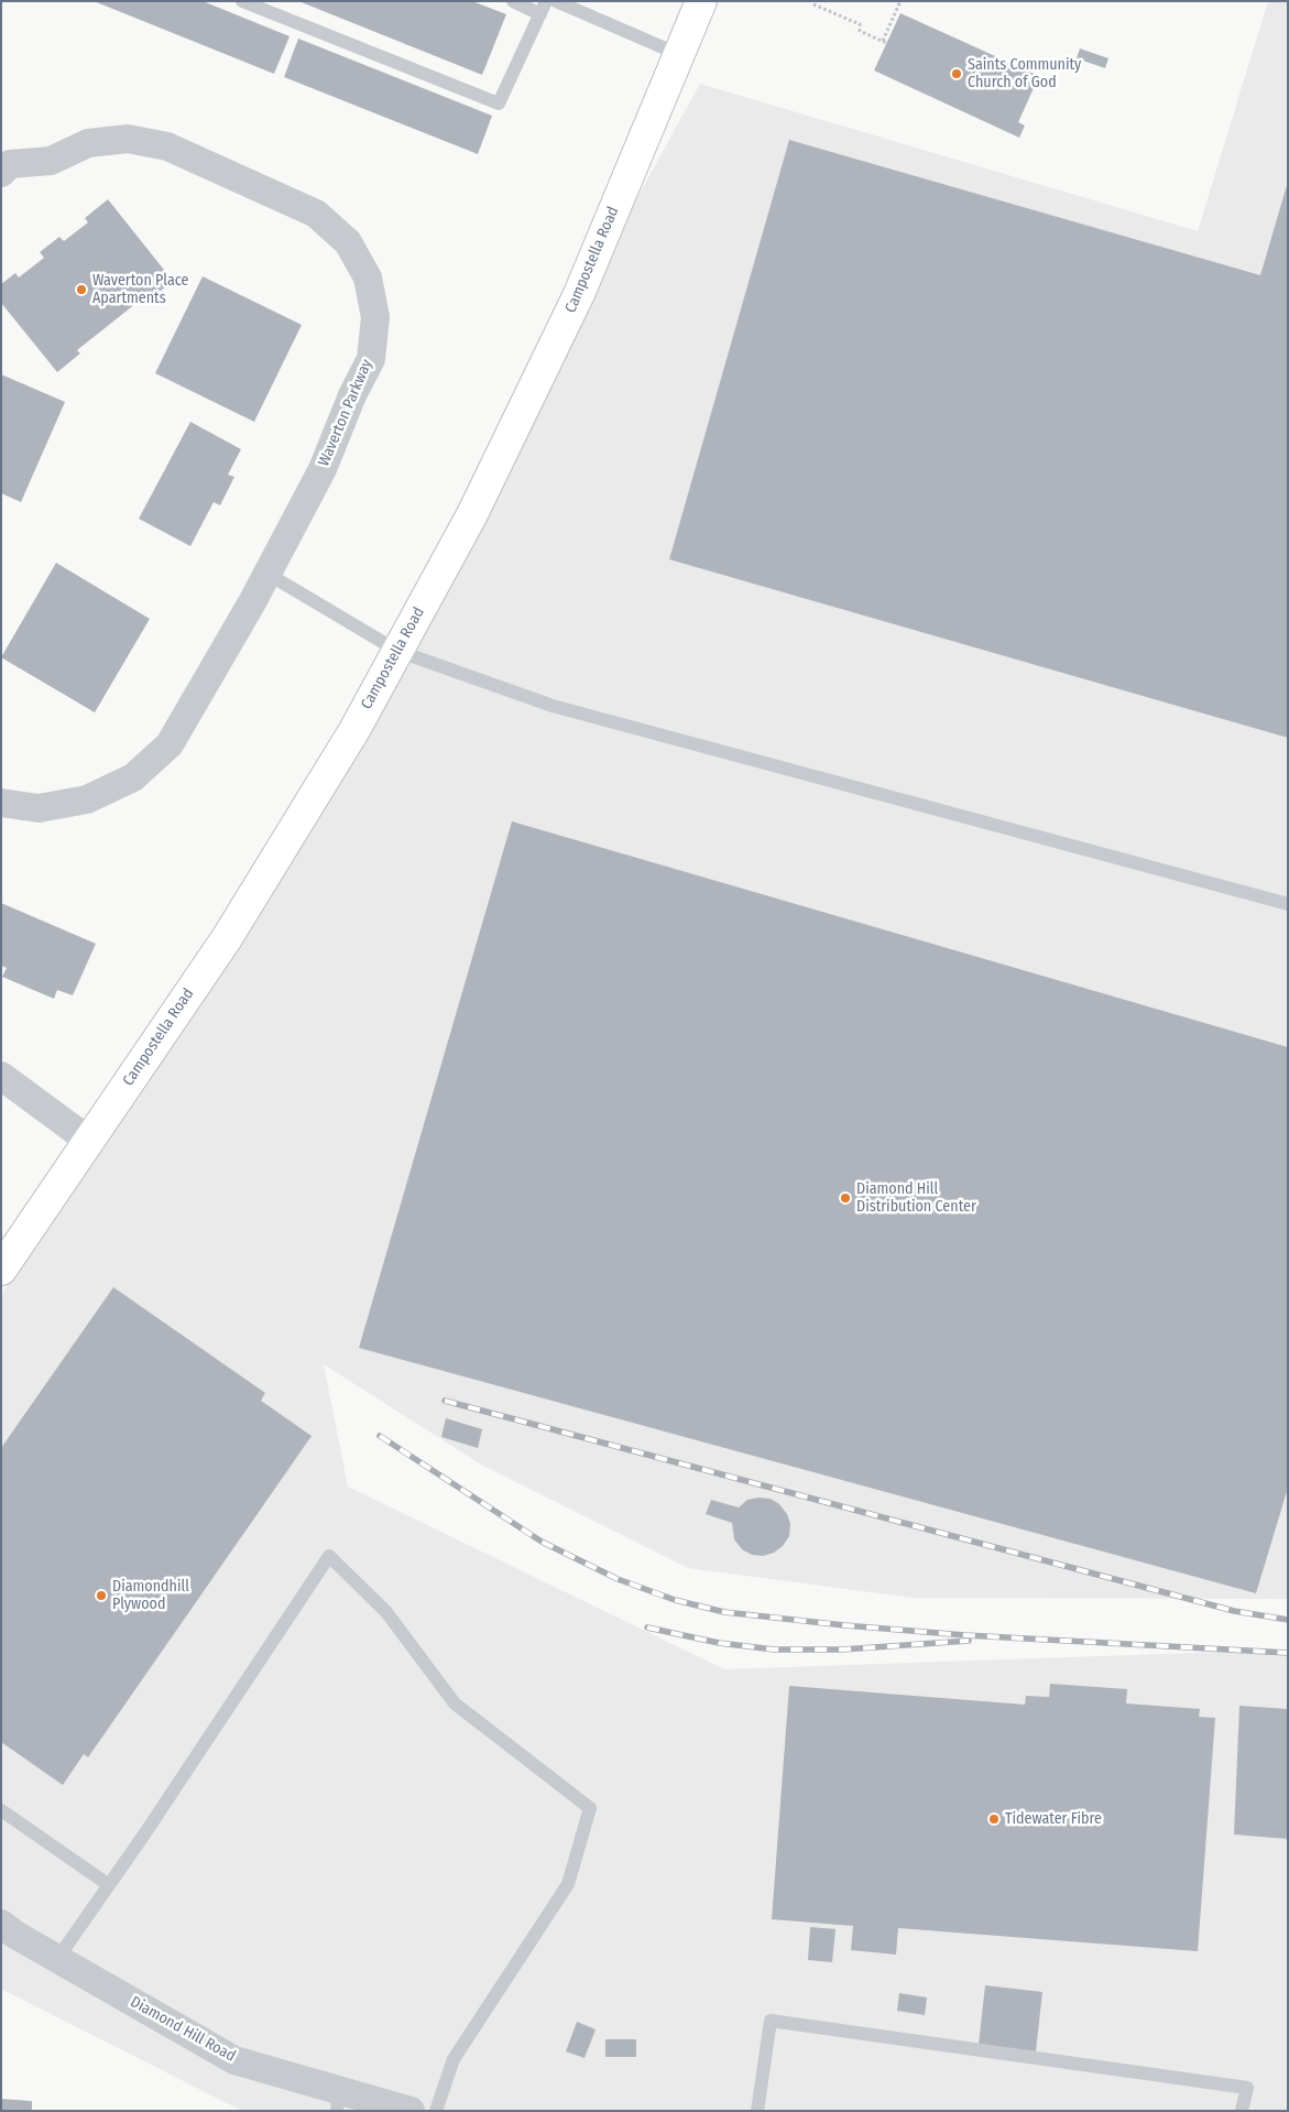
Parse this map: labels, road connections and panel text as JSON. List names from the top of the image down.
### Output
{
  "streets": {
    "main road": ["Campostella Road"],
    "street": ["Waverton Parkway", "Diamond Hill Road"]
  },
  "places": [
    "Saints Community Church of God",
    "Waverton Place Apartments",
    "Diamond Hill Distribution Center",
    "Diamondhill Plywood",
    "Tidewater Fibre"
  ]
}
